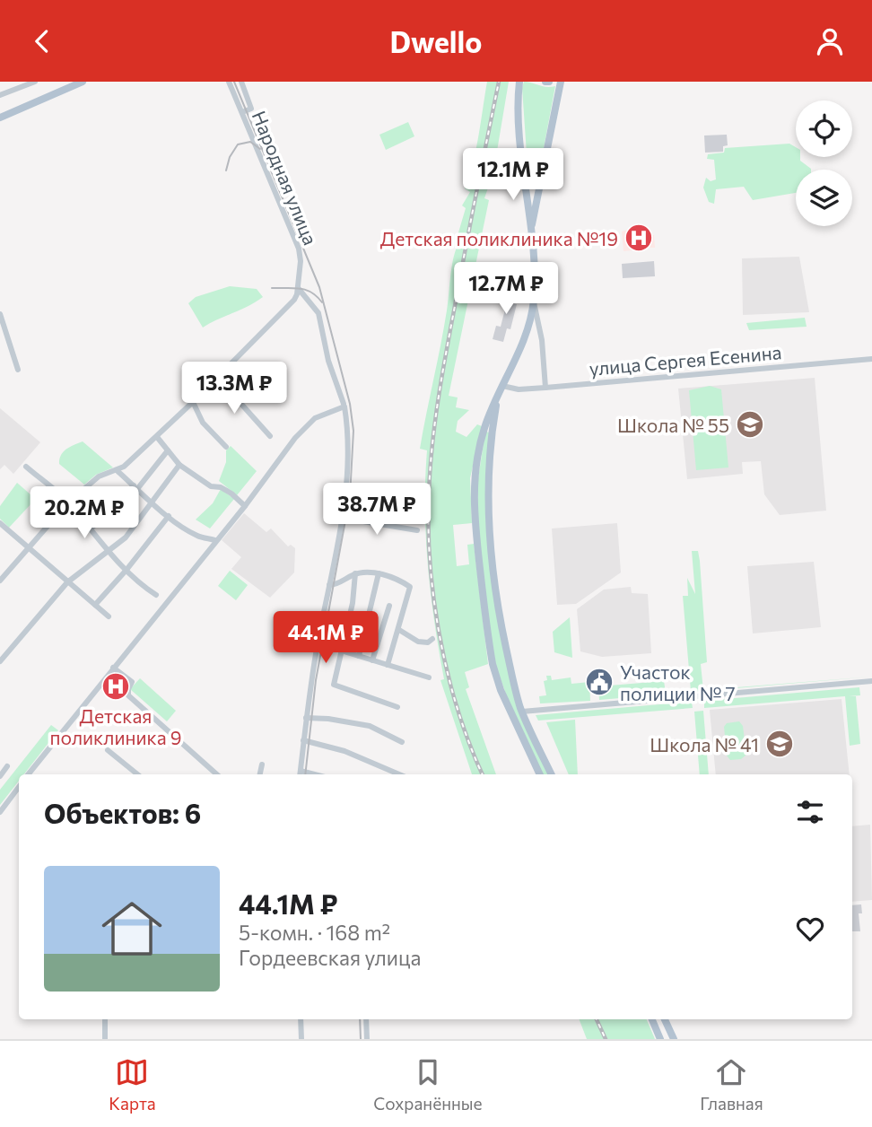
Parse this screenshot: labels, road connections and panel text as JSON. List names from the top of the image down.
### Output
{
  "streets": {
    "street": ["Народная улица", "улица Сергея Есенина"]
  },
  "places": {
    "hospital": ["Детская поликлиника №19", "Детская поликлиника 9"],
    "school or university": ["Школа № 55", "Школа № 41"],
    "public building": ["Участок полиции № 7"]
  },
  "page": {
    "header": "Dwello",
    "price": [
      "12.1M ₽",
      "12.7M ₽",
      "13.3M ₽",
      "38.7M ₽",
      "20.2M ₽",
      "44.1M ₽"
    ],
    "heading": "Объектов: 6",
    "list": [
      {
        "name": "44.1M ₽",
        "note": "5-комн. · 168 m² · Гордеевская улица"
      }
    ],
    "tabs": ["Карта", "Сохранённые", "Главная"]
  }
}
